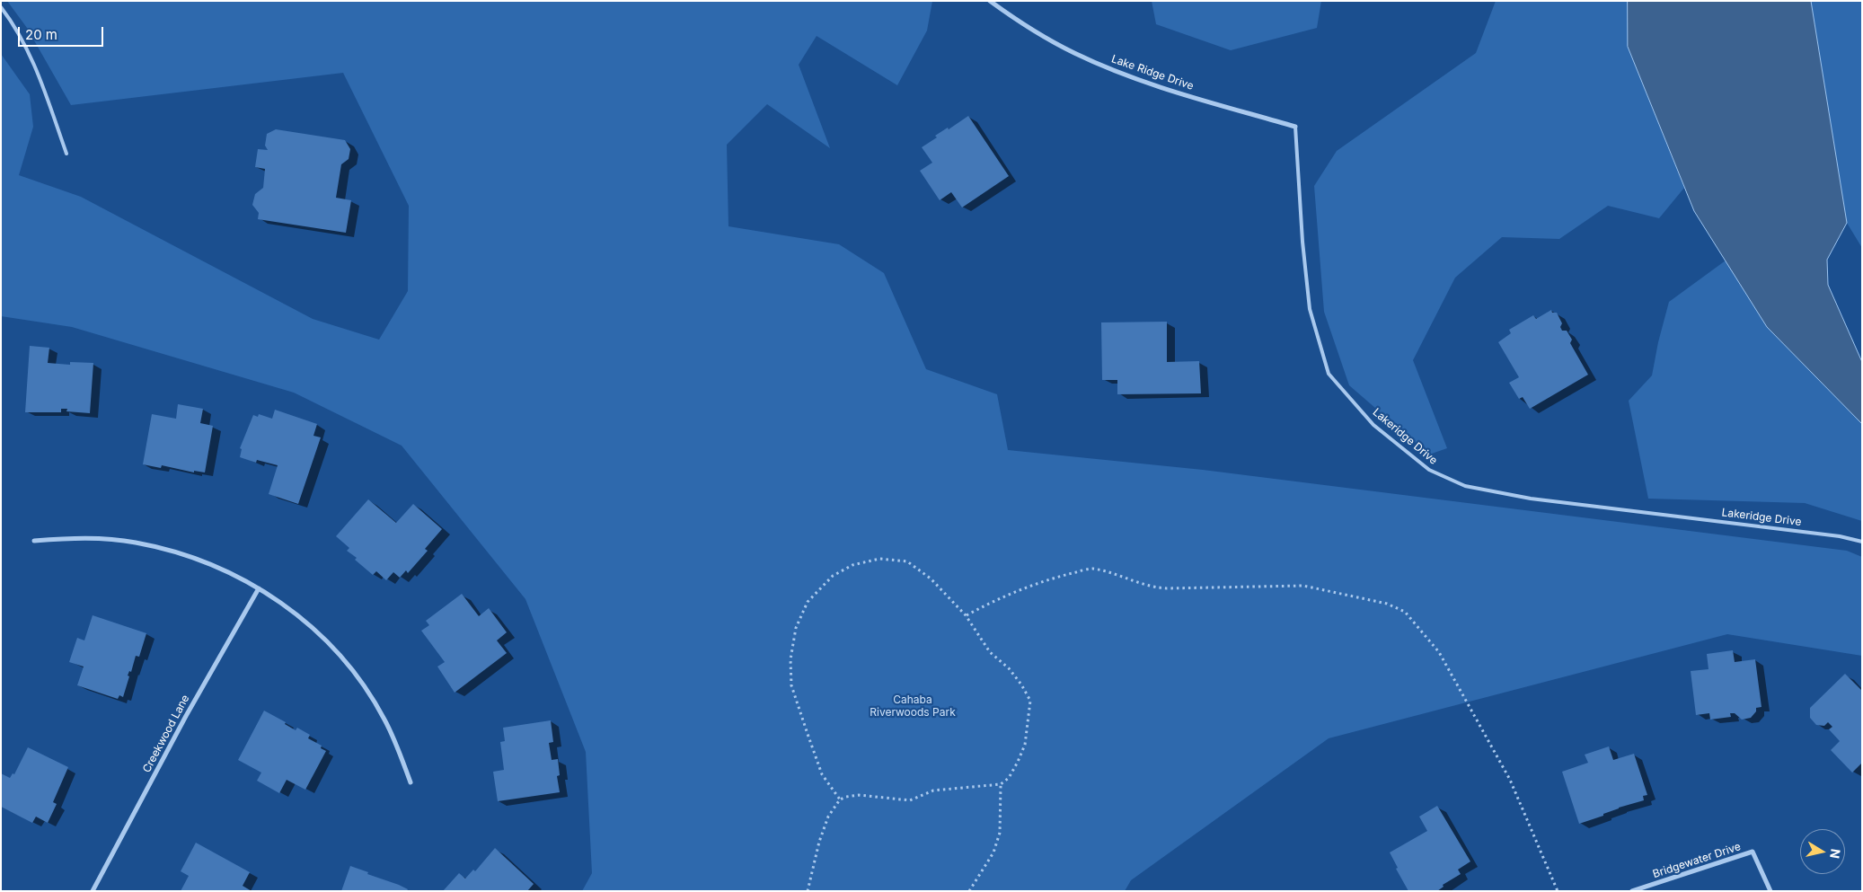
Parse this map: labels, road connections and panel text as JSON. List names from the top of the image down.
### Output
{
  "streets": {
    "street": ["Lake Ridge Drive", "Creekwood Lane", "Bridgewater Drive"],
    "lane": ["Lakeridge Drive"]
  },
  "crossings": [
    ["Lake Ridge Drive", "Lakeridge Drive"]
  ],
  "parks": ["Cahaba Riverwoods Park"],
  "scale_bar": "20 m",
  "north": "right"
}
